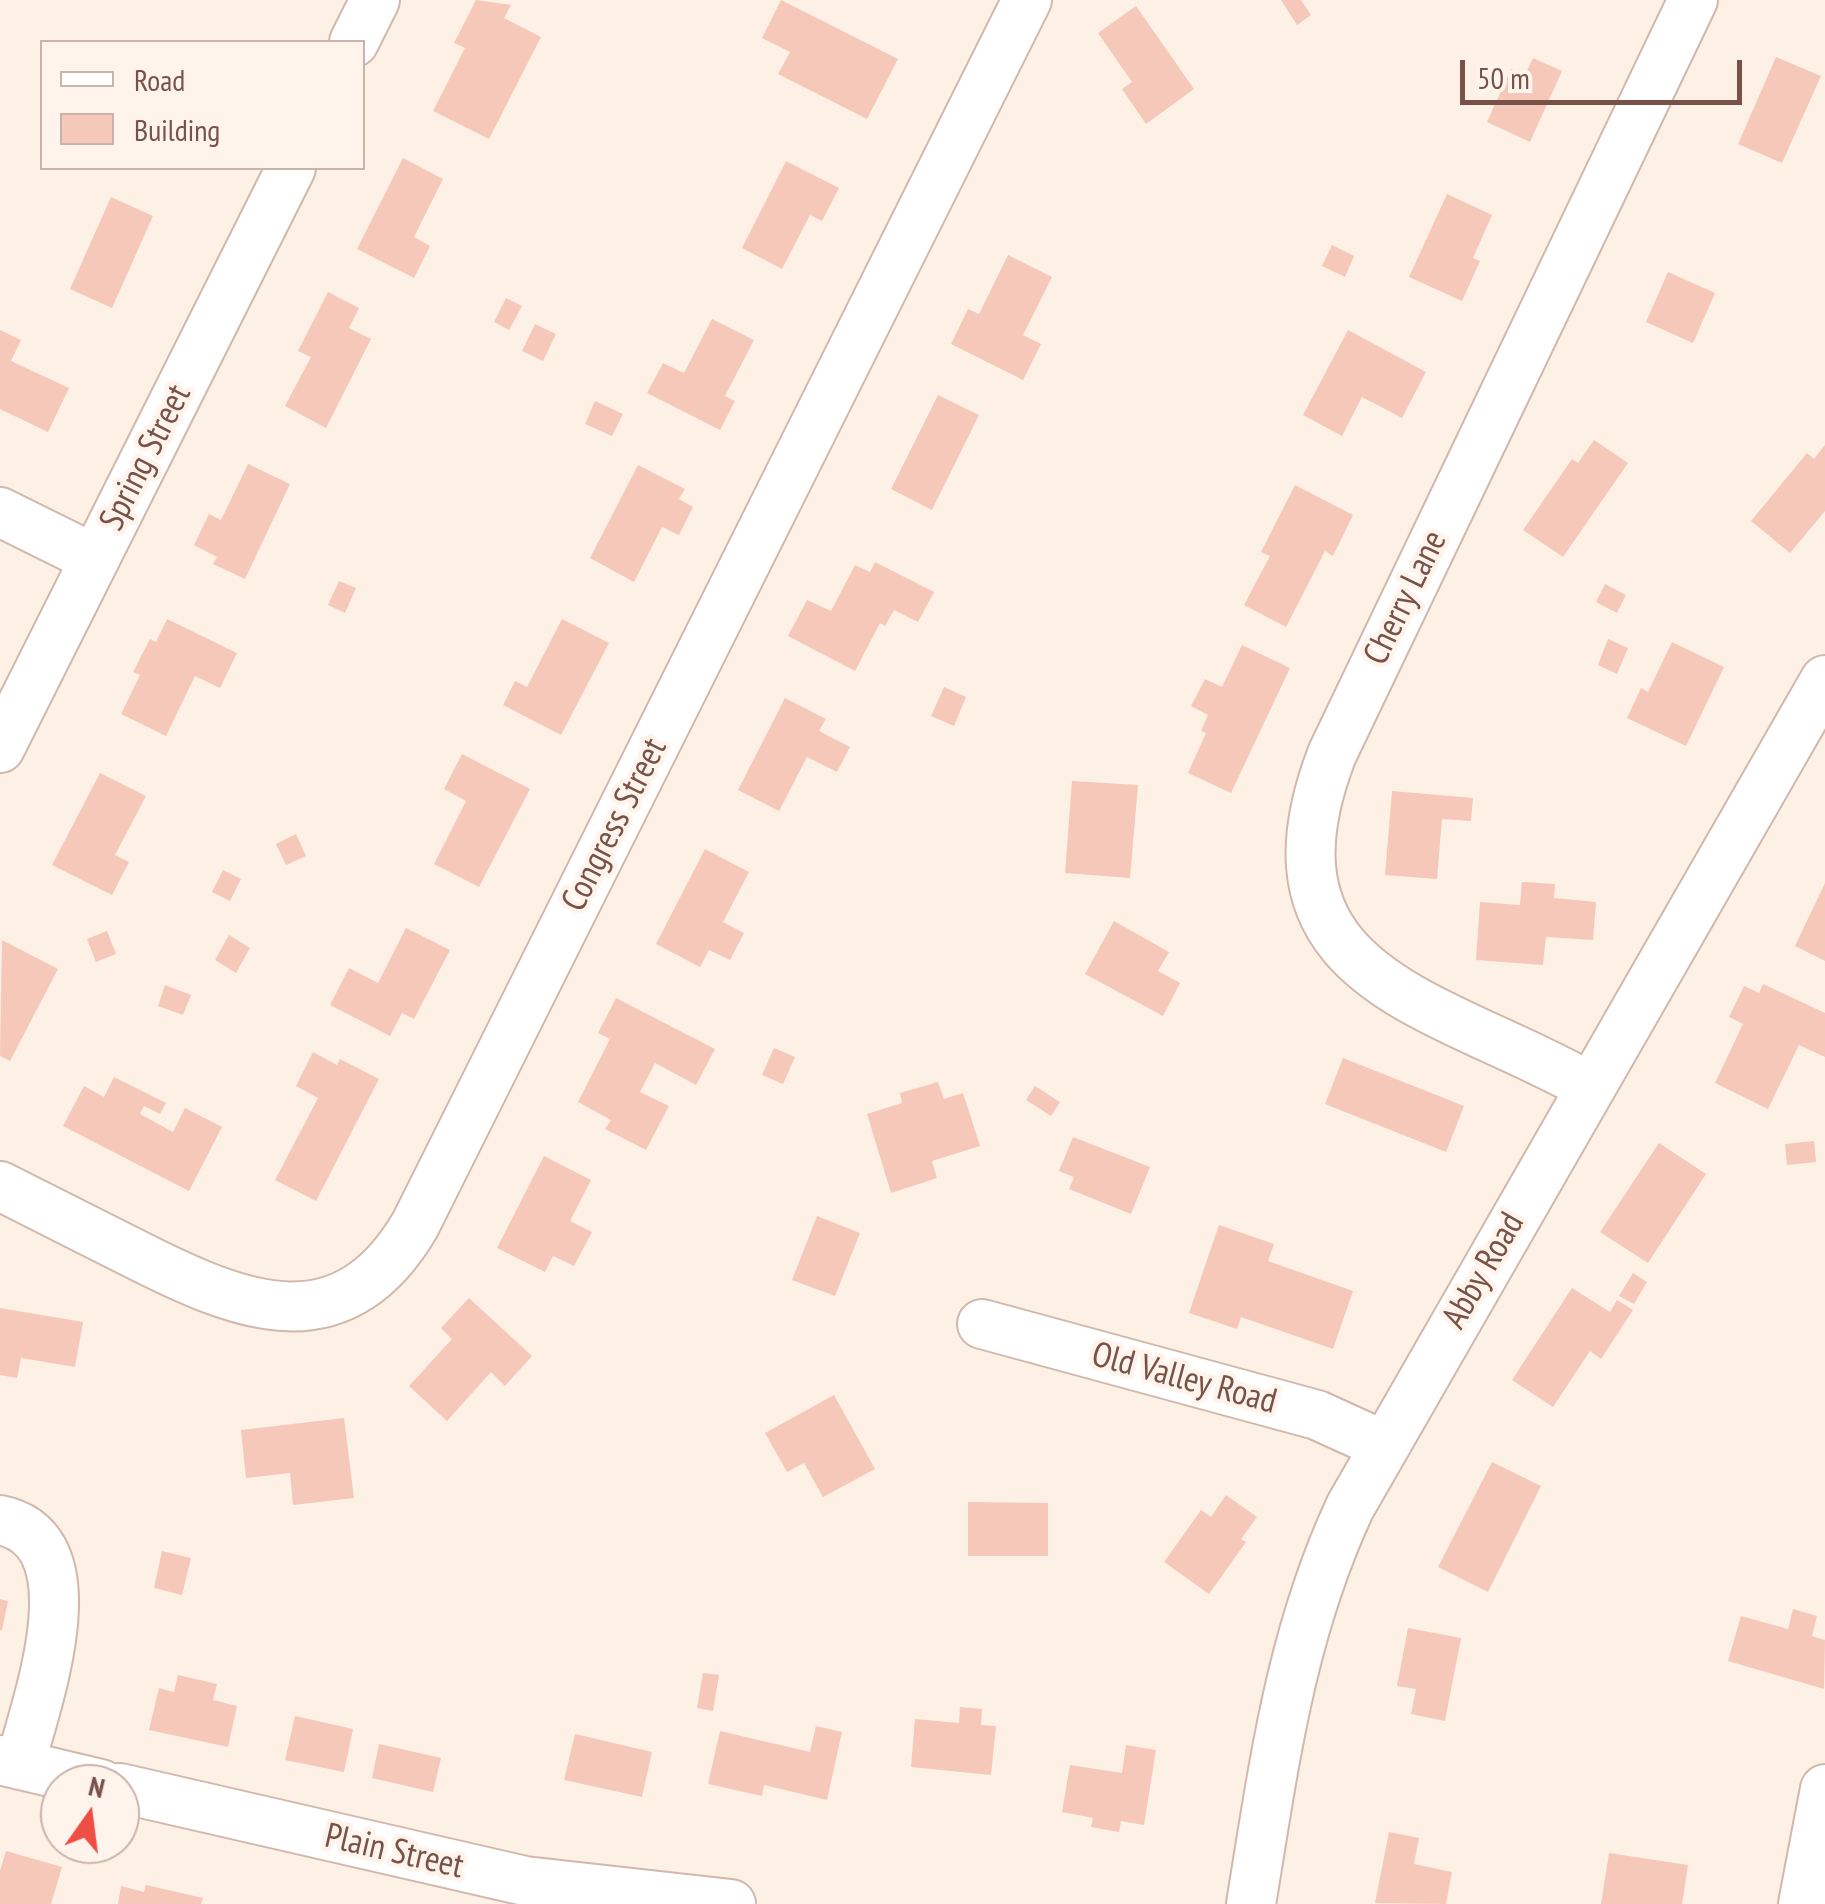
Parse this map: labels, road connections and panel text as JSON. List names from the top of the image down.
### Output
{
  "streets": {
    "street": [
      "Spring Street",
      "Cherry Lane",
      "Congress Street",
      "Abby Road",
      "Old Valley Road",
      "Plain Street"
    ]
  },
  "crossings": [
    ["Cherry Lane", "Abby Road"],
    ["Abby Road", "Old Valley Road"]
  ],
  "legend": ["Road", "Building"],
  "scale_bar": "50 m",
  "north": "top"
}
